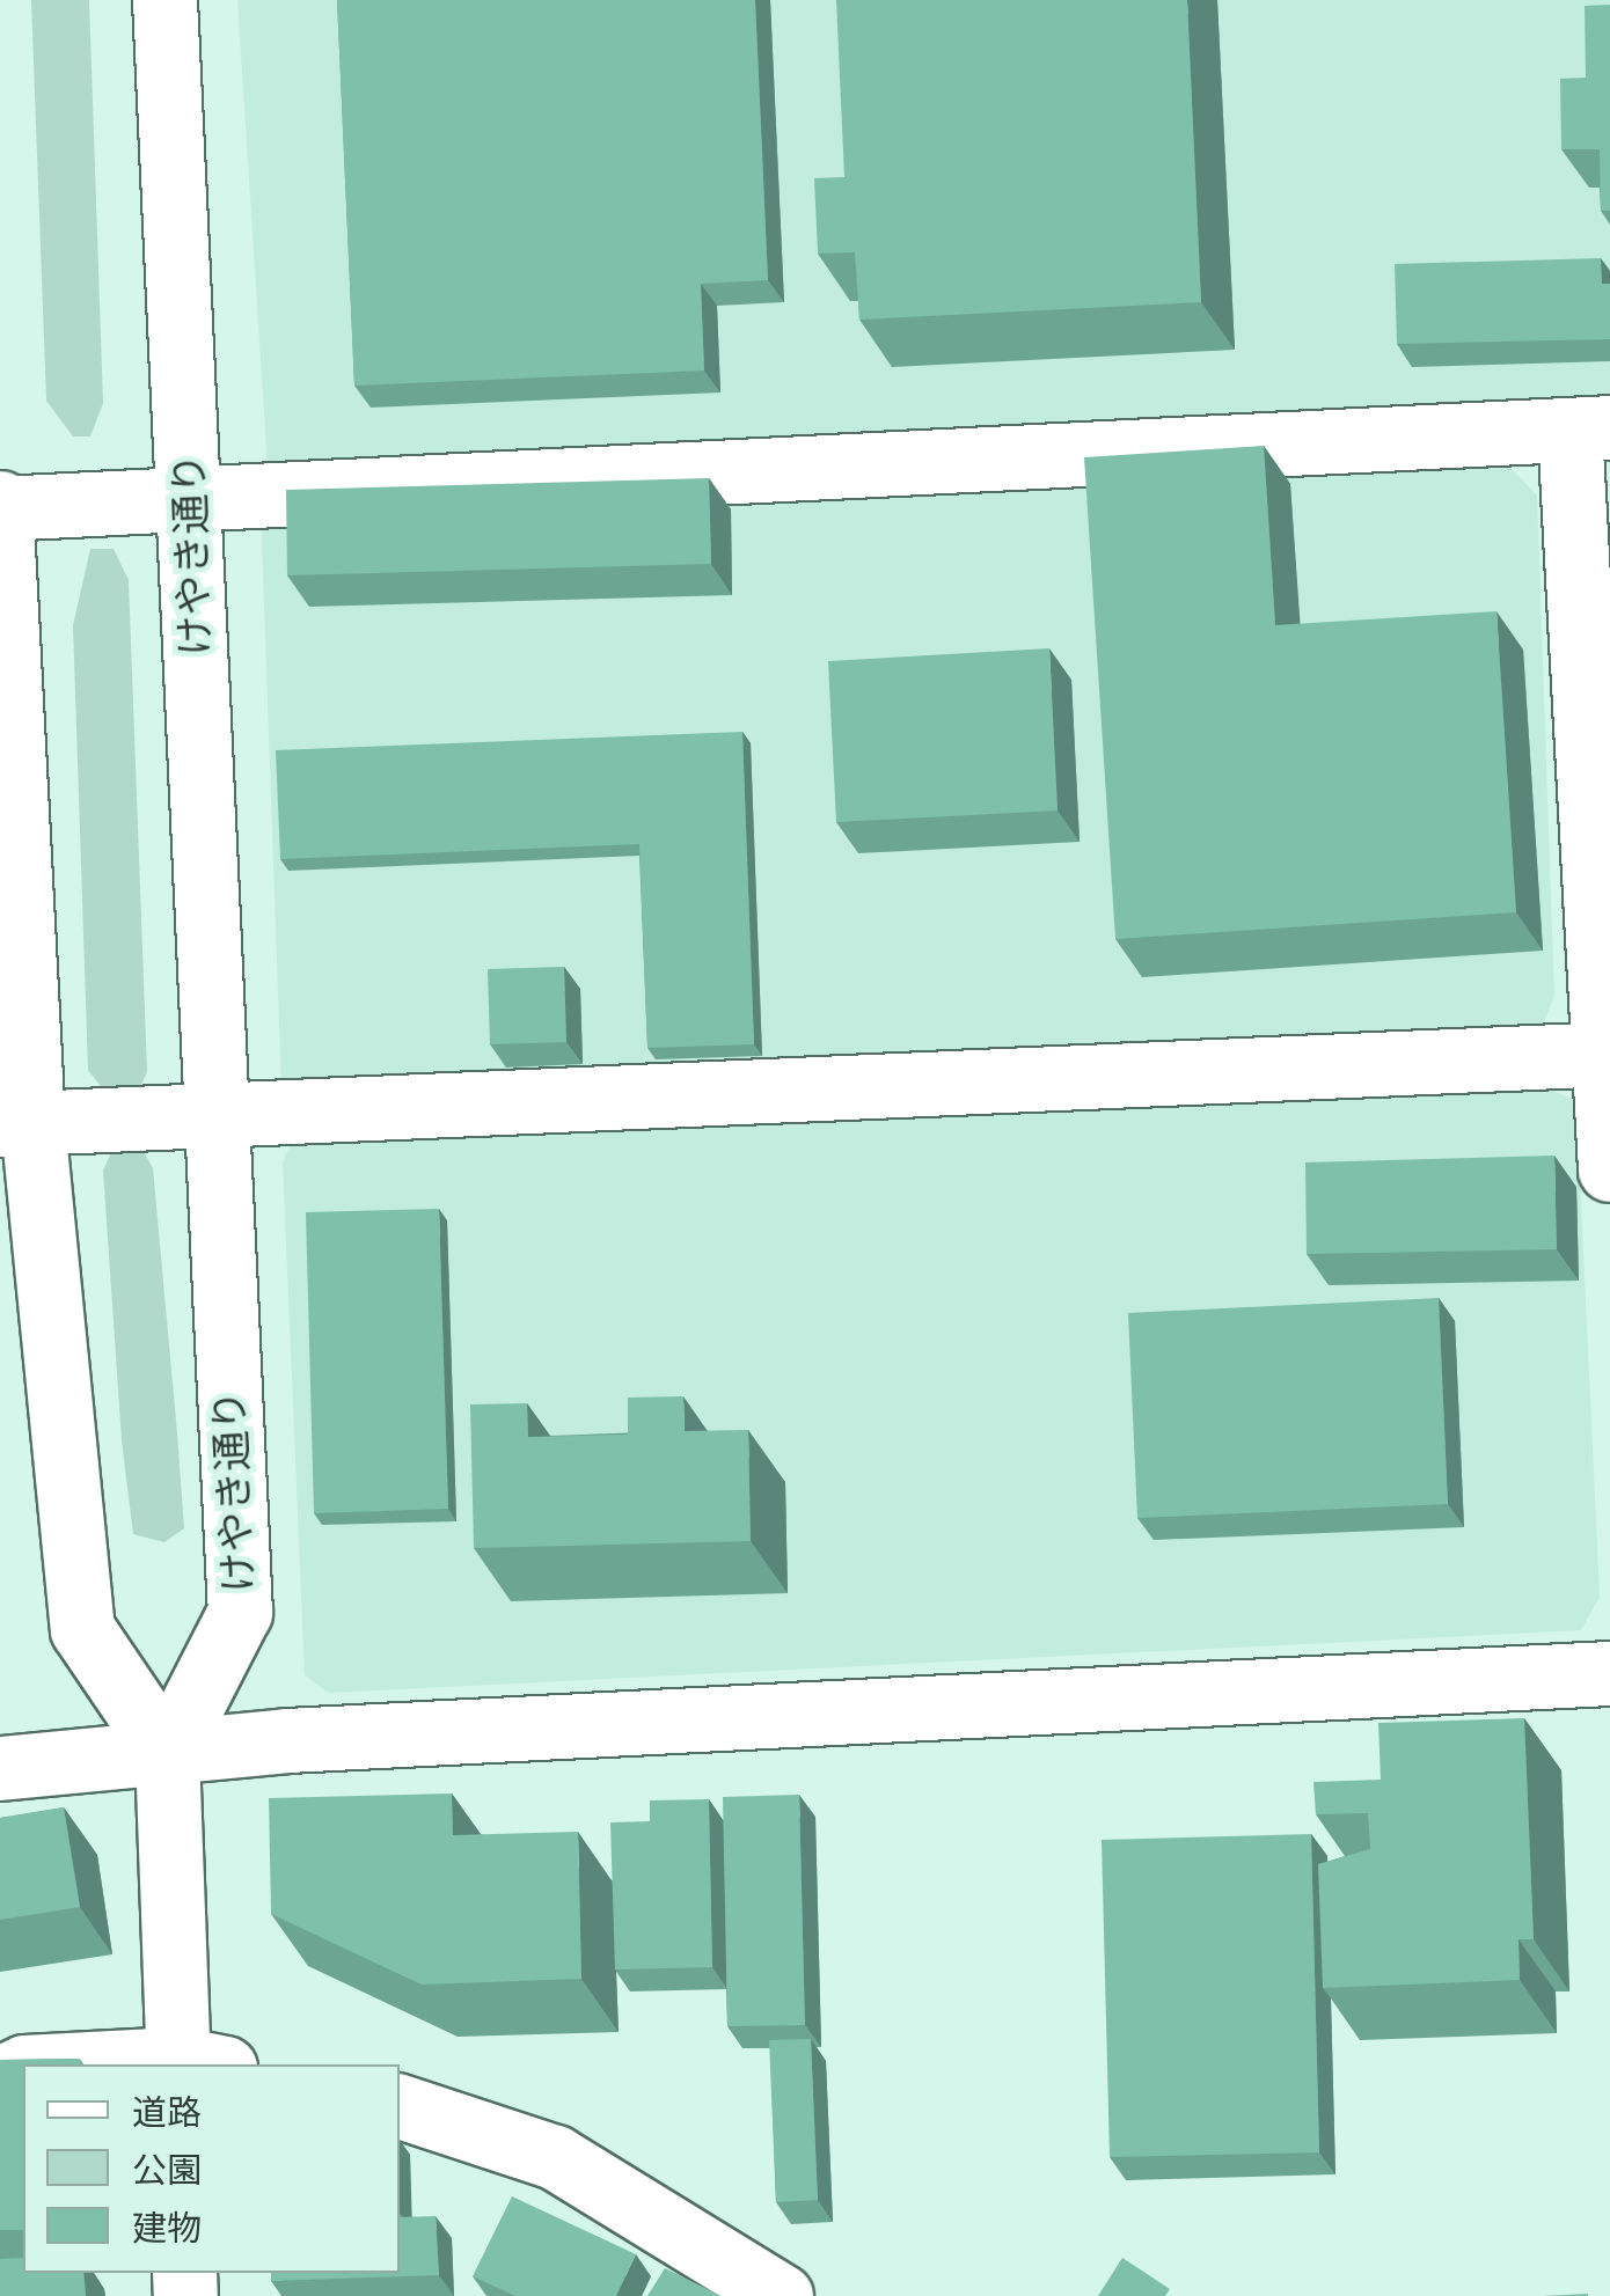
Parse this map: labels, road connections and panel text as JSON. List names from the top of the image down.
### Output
{
  "streets": {
    "street": ["けやき通り"]
  },
  "legend": ["道路", "公園", "建物"]
}
